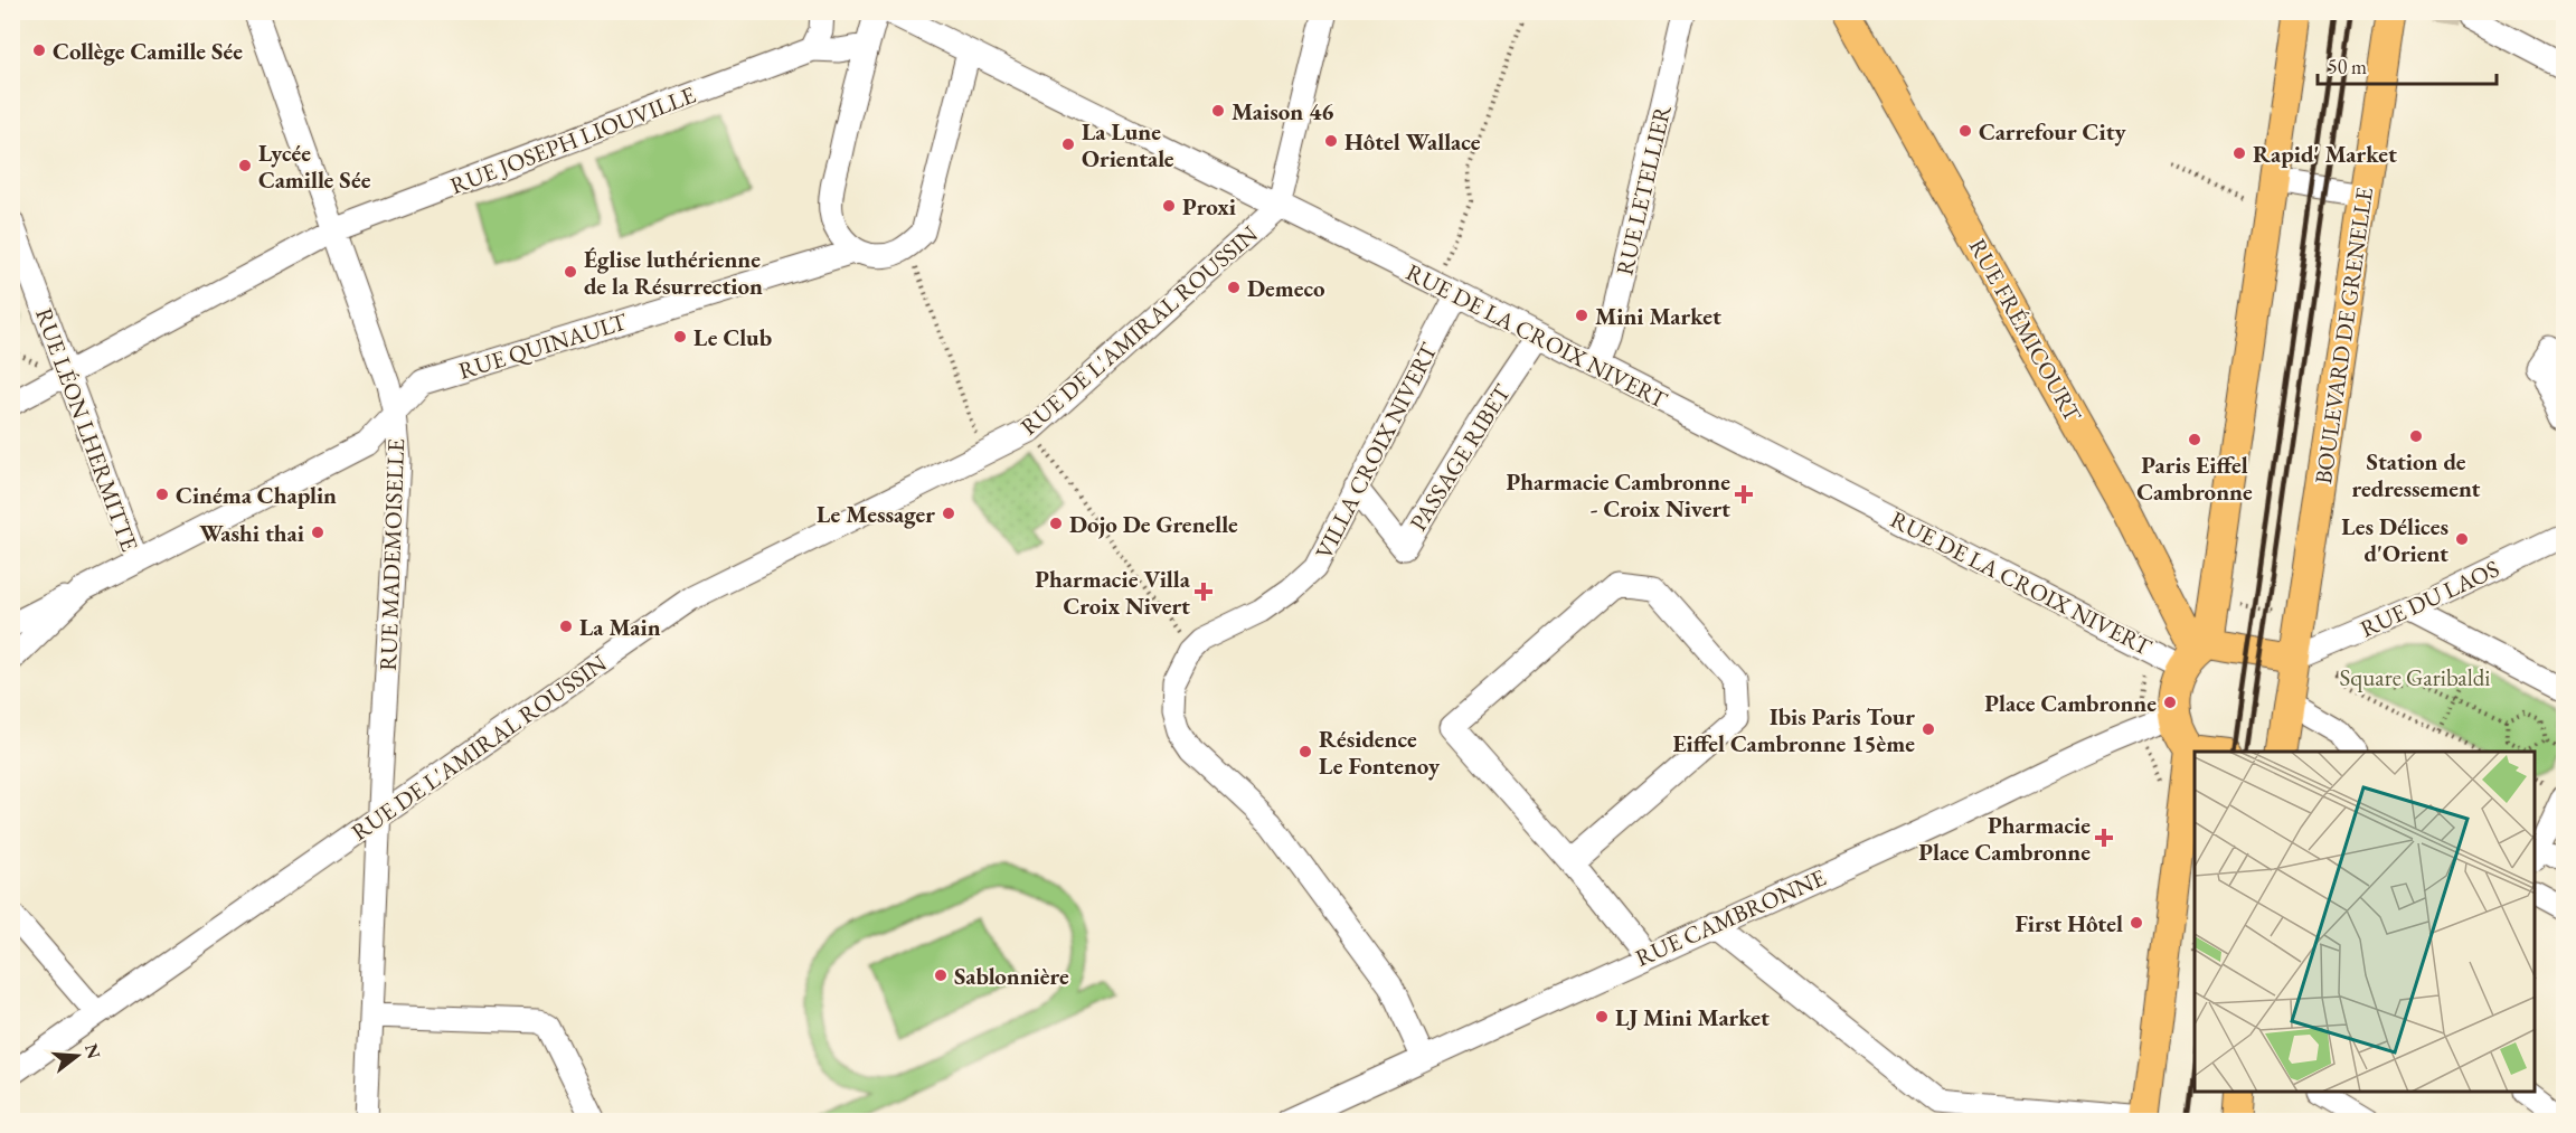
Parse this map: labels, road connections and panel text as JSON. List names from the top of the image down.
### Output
{
  "streets": {
    "main road": ["RUE FRÉMICOURT", "BOULEVARD DE GRENELLE"],
    "street": [
      "RUE JOSEPH LIOUVILLE",
      "RUE LETELLIER",
      "RUE DE L'AMIRAL ROUSSIN",
      "RUE DE LA CROIX NIVERT",
      "RUE QUINAULT",
      "RUE LÉON LHERMITTE",
      "VILLA CROIX NIVERT",
      "PASSAGE RIBET",
      "RUE MADEMOISELLE",
      "RUE DU LAOS",
      "RUE CAMBRONNE"
    ]
  },
  "crossings": [
    ["RUE JOSEPH LIOUVILLE", "RUE LÉON LHERMITTE"],
    ["RUE JOSEPH LIOUVILLE", "RUE MADEMOISELLE"],
    ["RUE LETELLIER", "RUE DE LA CROIX NIVERT"],
    ["RUE DE L'AMIRAL ROUSSIN", "RUE DE LA CROIX NIVERT"],
    ["RUE DE L'AMIRAL ROUSSIN", "RUE MADEMOISELLE"],
    ["RUE FRÉMICOURT", "RUE DE LA CROIX NIVERT"],
    ["RUE DE LA CROIX NIVERT", "VILLA CROIX NIVERT"],
    ["RUE DE LA CROIX NIVERT", "PASSAGE RIBET"],
    ["BOULEVARD DE GRENELLE", "RUE DU LAOS"],
    ["RUE QUINAULT", "RUE LÉON LHERMITTE"],
    ["RUE QUINAULT", "RUE MADEMOISELLE"],
    ["VILLA CROIX NIVERT", "PASSAGE RIBET"],
    ["VILLA CROIX NIVERT", "RUE CAMBRONNE"]
  ],
  "parks": ["Square Garibaldi"],
  "places": {
    "other": [
      "Collège Camille Sée",
      "Maison 46",
      "Carrefour City",
      "Hôtel Wallace",
      "La Lune Orientale",
      "Rapid' Market",
      "Lycée Camille Sée",
      "Proxi",
      "Église luthérienne de la Résurrection",
      "Demeco",
      "Mini Market",
      "Le Club",
      "Station de redressement",
      "Paris Eiffel Cambronne",
      "Cinéma Chaplin",
      "Le Messager",
      "Dojo De Grenelle",
      "Washi thai",
      "Les Délices d'Orient",
      "La Main",
      "Place Cambronne",
      "Ibis Paris Tour Eiffel Cambronne 15ème",
      "Résidence Le Fontenoy",
      "First Hôtel",
      "Sablonnière",
      "LJ Mini Market"
    ],
    "health": ["Pharmacie Cambronne - Croix Nivert", "Pharmacie Villa Croix Nivert", "Pharmacie Place Cambronne"]
  },
  "scale_bar": "50 m",
  "north": "right"
}
